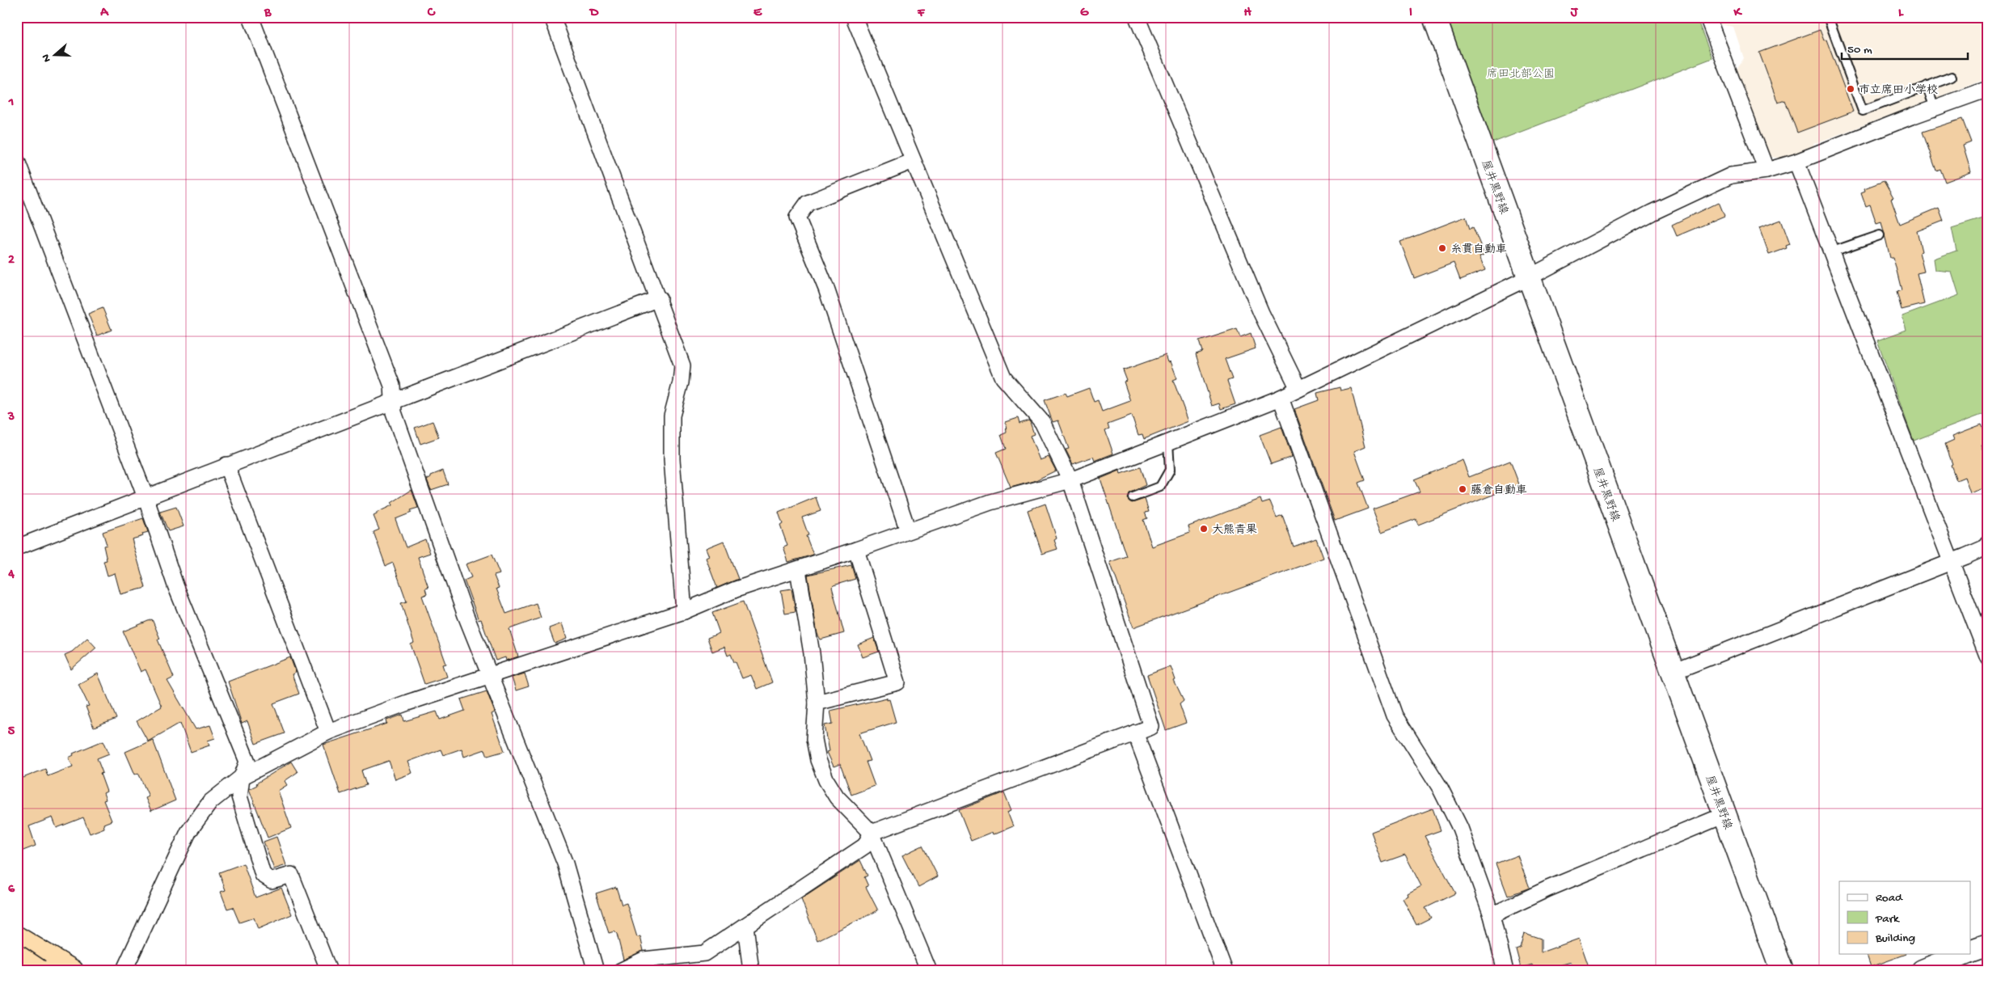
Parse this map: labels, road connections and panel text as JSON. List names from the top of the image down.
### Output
{
  "streets": {
    "main road": ["屋井黒野線"]
  },
  "parks": ["席田北部公園"],
  "places": [
    "市立席田小学校",
    "糸貫自動車",
    "藤倉自動車",
    "大熊青果"
  ],
  "legend": ["Road", "Park", "Building"],
  "scale_bar": "50 m",
  "north": "left",
  "grid": {
    "columns": [
      "A",
      "B",
      "C",
      "D",
      "E",
      "F",
      "G",
      "H",
      "I",
      "J",
      "K",
      "L"
    ],
    "rows": [
      "1",
      "2",
      "3",
      "4",
      "5",
      "6"
    ]
  }
}
